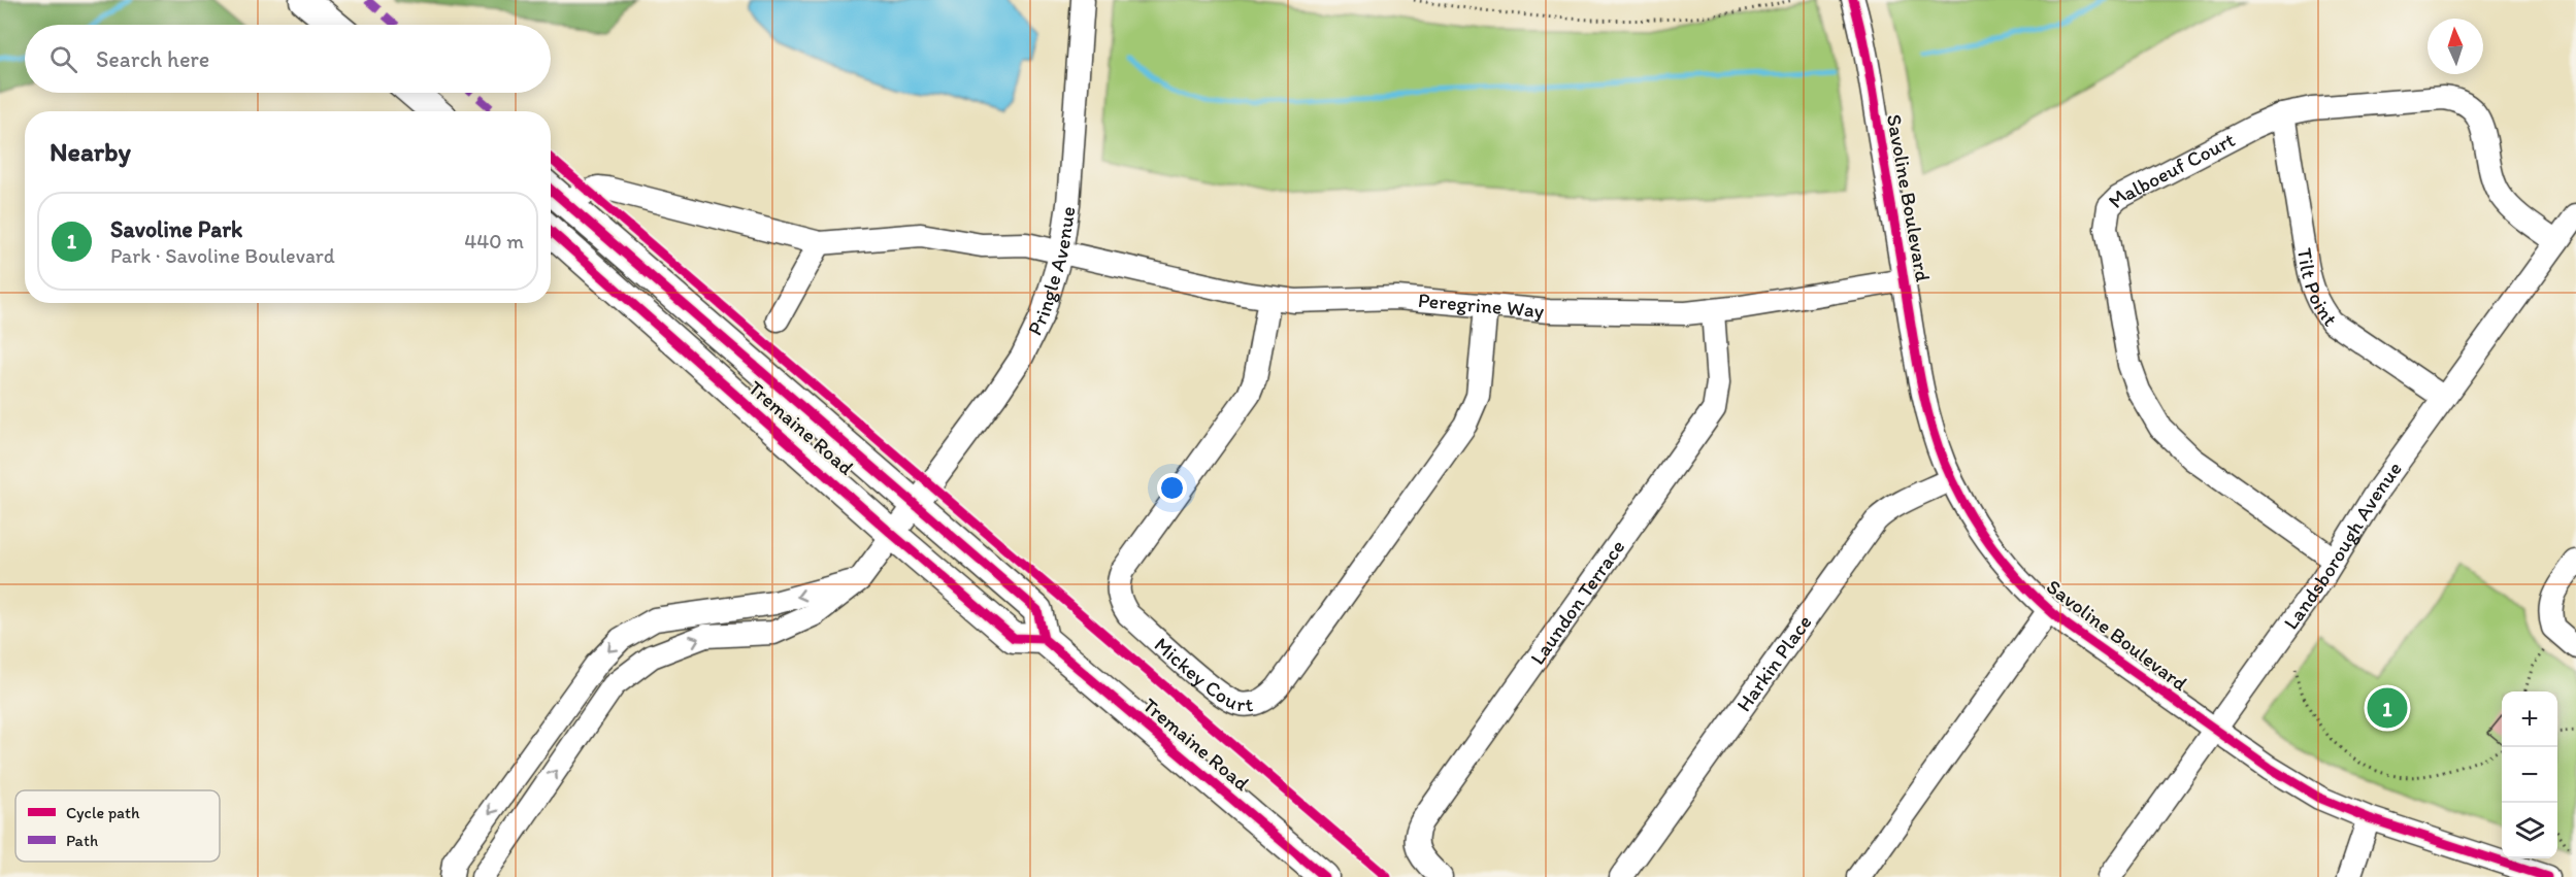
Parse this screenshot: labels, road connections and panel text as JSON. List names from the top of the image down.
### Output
{
  "streets": {
    "main road": ["Tremaine Road"],
    "street": [
      "Malboeuf Court",
      "Savoline Boulevard",
      "Pringle Avenue",
      "Tilt Point",
      "Peregrine Way",
      "Landsborough Avenue",
      "Laundon Terrace",
      "Harkin Place",
      "Mickey Court"
    ]
  },
  "crossings": [
    ["Malboeuf Court", "Tilt Point"],
    ["Malboeuf Court", "Landsborough Avenue"],
    ["Savoline Boulevard", "Peregrine Way"],
    ["Savoline Boulevard", "Landsborough Avenue"],
    ["Savoline Boulevard", "Harkin Place"],
    ["Pringle Avenue", "Peregrine Way"],
    ["Pringle Avenue", "Tremaine Road"],
    ["Tilt Point", "Landsborough Avenue"],
    ["Peregrine Way", "Tremaine Road"],
    ["Peregrine Way", "Laundon Terrace"],
    ["Peregrine Way", "Mickey Court"]
  ],
  "legend": ["Cycle path", "Path"],
  "north": "top",
  "page": {
    "search": "Search here",
    "heading": "Nearby",
    "list": [
      {
        "mark": "1",
        "name": "Savoline Park",
        "note": "Park · Savoline Boulevard",
        "value": "440 m"
      }
    ],
    "pins": "1",
    "map_buttons": ["+", "−"]
  }
}
